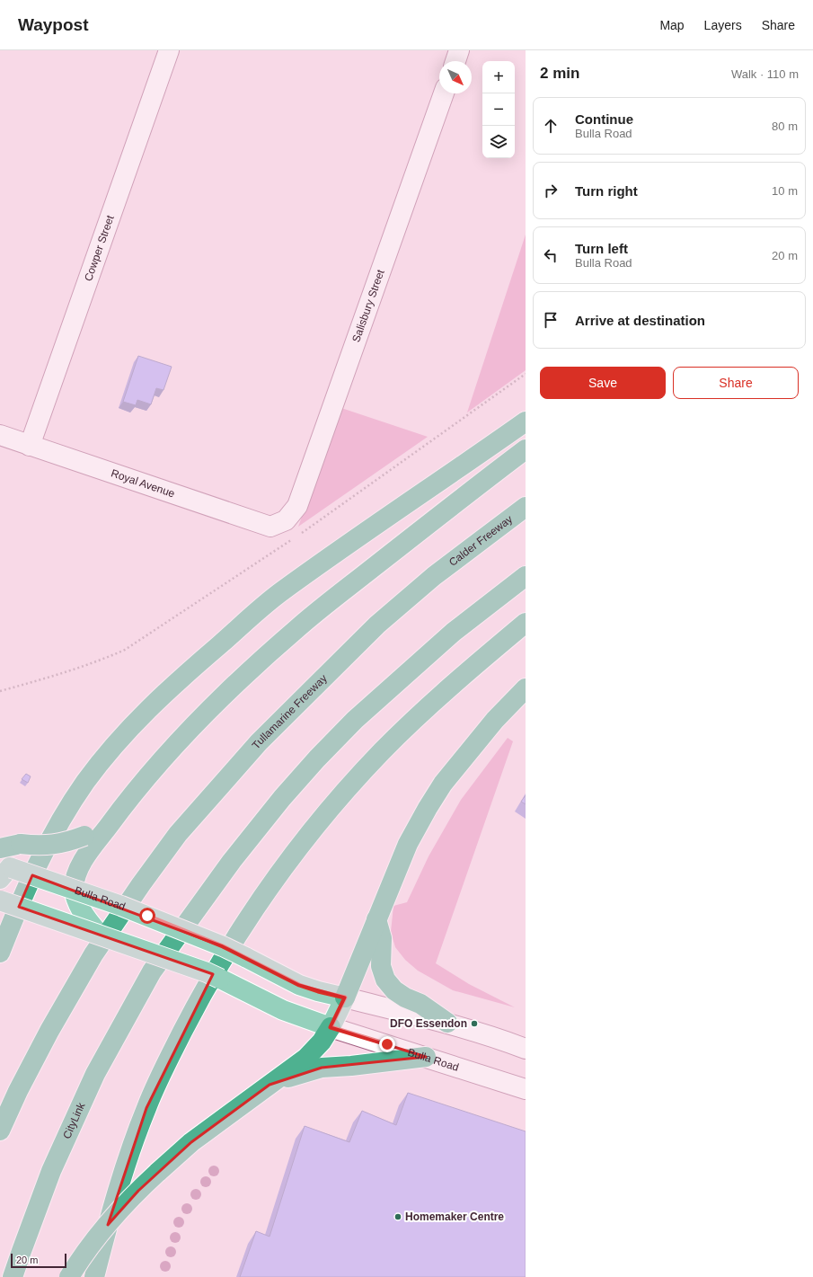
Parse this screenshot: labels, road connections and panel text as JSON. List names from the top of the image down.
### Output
{
  "streets": {
    "highway": ["Calder Freeway", "Tullamarine Freeway", "CityLink"],
    "main road": ["Bulla Road"],
    "street": ["Cowper Street", "Salisbury Street", "Royal Avenue"]
  },
  "crossings": [
    ["Cowper Street", "Royal Avenue"],
    ["Salisbury Street", "Royal Avenue"],
    ["Calder Freeway", "Tullamarine Freeway"]
  ],
  "places": ["DFO Essendon", "Homemaker Centre"],
  "scale_bar": "20 m",
  "north": "bottom right",
  "page": {
    "header": "Waypost",
    "nav": ["Map", "Layers", "Share"],
    "heading": ["2 min", "Walk · 110 m"],
    "map_buttons": ["+", "−"],
    "list": [
      ["Continue", "Bulla Road", "80 m"],
      ["Turn right", "10 m"],
      ["Turn left", "Bulla Road", "20 m"],
      "Arrive at destination"
    ],
    "buttons": ["Save", "Share"],
    "scale": "20 m"
  }
}
